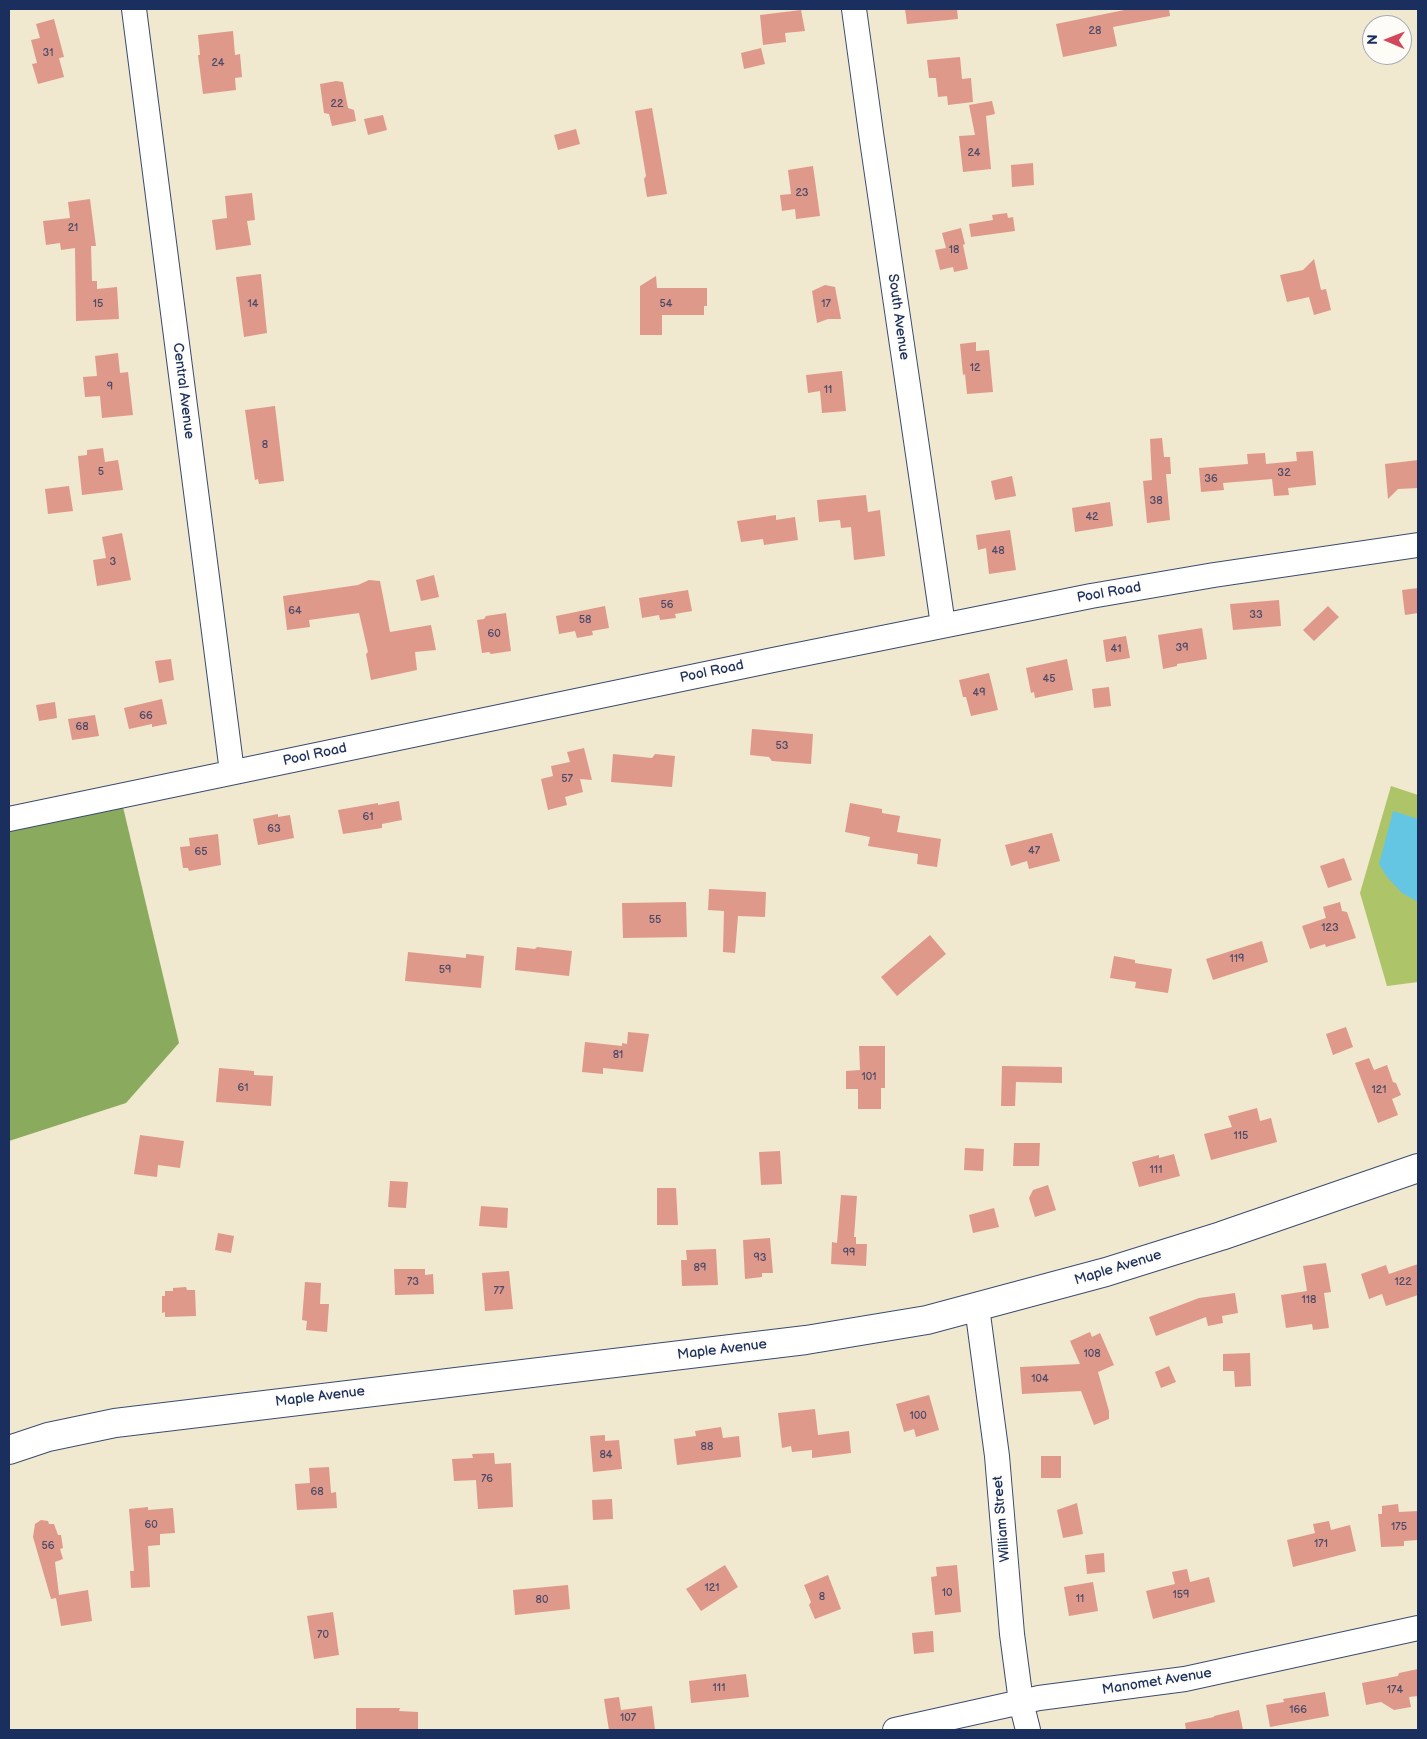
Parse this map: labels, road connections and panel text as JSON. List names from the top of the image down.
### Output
{
  "streets": {
    "main road": ["Maple Avenue"],
    "street": [
      "South Avenue",
      "Central Avenue",
      "Pool Road",
      "William Street",
      "Manomet Avenue"
    ]
  },
  "crossings": [
    ["South Avenue", "Pool Road"],
    ["Central Avenue", "Pool Road"],
    ["Maple Avenue", "William Street"],
    ["William Street", "Manomet Avenue"]
  ],
  "house_numbers": [
    "28",
    "31",
    "24",
    "22",
    "24",
    "23",
    "21",
    "18",
    "15",
    "14",
    "54",
    "17",
    "12",
    "9",
    "11",
    "8",
    "5",
    "32",
    "36",
    "38",
    "42",
    "48",
    "3",
    "56",
    "64",
    "33",
    "58",
    "60",
    "39",
    "41",
    "45",
    "49",
    "66",
    "68",
    "53",
    "57",
    "61",
    "63",
    "47",
    "65",
    "55",
    "123",
    "119",
    "59",
    "81",
    "101",
    "61",
    "121",
    "115",
    "111",
    "99",
    "93",
    "89",
    "73",
    "122",
    "77",
    "118",
    "108",
    "104",
    "100",
    "88",
    "84",
    "76",
    "68",
    "60",
    "175",
    "171",
    "56",
    "121",
    "10",
    "159",
    "8",
    "11",
    "80",
    "70",
    "111",
    "174",
    "166",
    "107"
  ],
  "north": "left"
}
